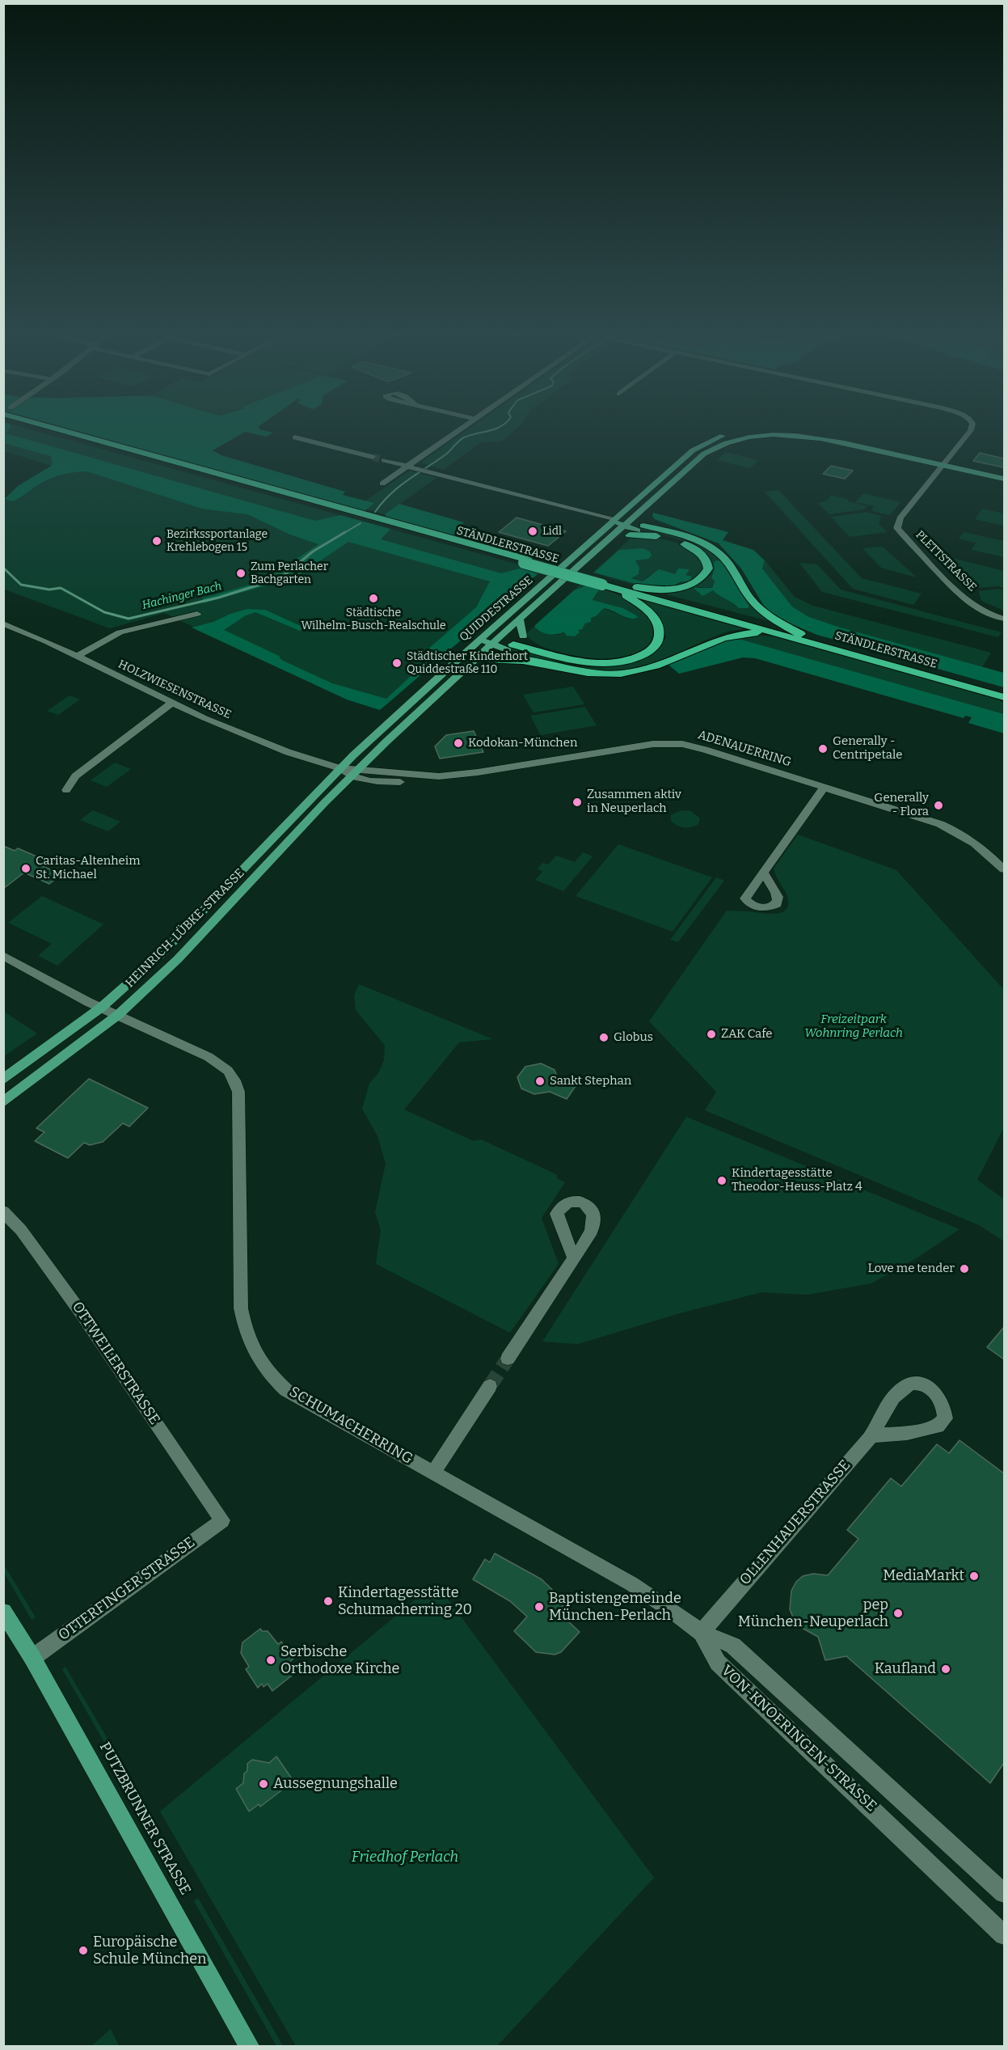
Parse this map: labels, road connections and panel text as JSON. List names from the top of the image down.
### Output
{
  "streets": {
    "highway": ["STÄNDLERSTRASSE"],
    "main road": ["QUIDDESTRASSE", "HEINRICH-LÜBKE-STRASSE", "PUTZBRUNNER STRASSE"],
    "street": [
      "PLETTSTRASSE",
      "HOLZWIESENSTRASSE",
      "ADENAUERRING",
      "OTTWEILERSTRASSE",
      "SCHUMACHERRING",
      "OLLENHAUERSTRASSE",
      "OTTERFINGER STRASSE",
      "VON-KNOERINGEN-STRASSE"
    ]
  },
  "crossings": [
    ["PLETTSTRASSE", "QUIDDESTRASSE"],
    ["QUIDDESTRASSE", "HOLZWIESENSTRASSE"],
    ["QUIDDESTRASSE", "ADENAUERRING"],
    ["QUIDDESTRASSE", "HEINRICH-LÜBKE-STRASSE"],
    ["HOLZWIESENSTRASSE", "HEINRICH-LÜBKE-STRASSE"],
    ["ADENAUERRING", "HEINRICH-LÜBKE-STRASSE"],
    ["HEINRICH-LÜBKE-STRASSE", "SCHUMACHERRING"],
    ["OTTWEILERSTRASSE", "OTTERFINGER STRASSE"],
    ["SCHUMACHERRING", "OLLENHAUERSTRASSE"],
    ["SCHUMACHERRING", "VON-KNOERINGEN-STRASSE"],
    ["OLLENHAUERSTRASSE", "VON-KNOERINGEN-STRASSE"],
    ["OTTERFINGER STRASSE", "PUTZBRUNNER STRASSE"]
  ],
  "water": ["Hachinger Bach"],
  "parks": ["Freizeitpark Wohnring Perlach", "Friedhof Perlach"],
  "places": [
    "Lidl",
    "Bezirkssportanlage Krehlebogen 15",
    "Zum Perlacher Bachgarten",
    "Städtische Wilhelm-Busch-Realschule",
    "Städtischer Kinderhort Quiddestraße 110",
    "Kodokan-München",
    "Generally - Centripetale",
    "Zusammen aktiv in Neuperlach",
    "Generally - Flora",
    "Caritas-Altenheim St. Michael",
    "ZAK Cafe",
    "Globus",
    "Sankt Stephan",
    "Kindertagesstätte Theodor-Heuss-Platz 4",
    "Love me tender",
    "MediaMarkt",
    "Kindertagesstätte Schumacherring 20",
    "Baptistengemeinde München-Perlach",
    "pep München-Neuperlach",
    "Serbische Orthodoxe Kirche",
    "Kaufland",
    "Aussegnungshalle",
    "Europäische Schule München"
  ]
}
